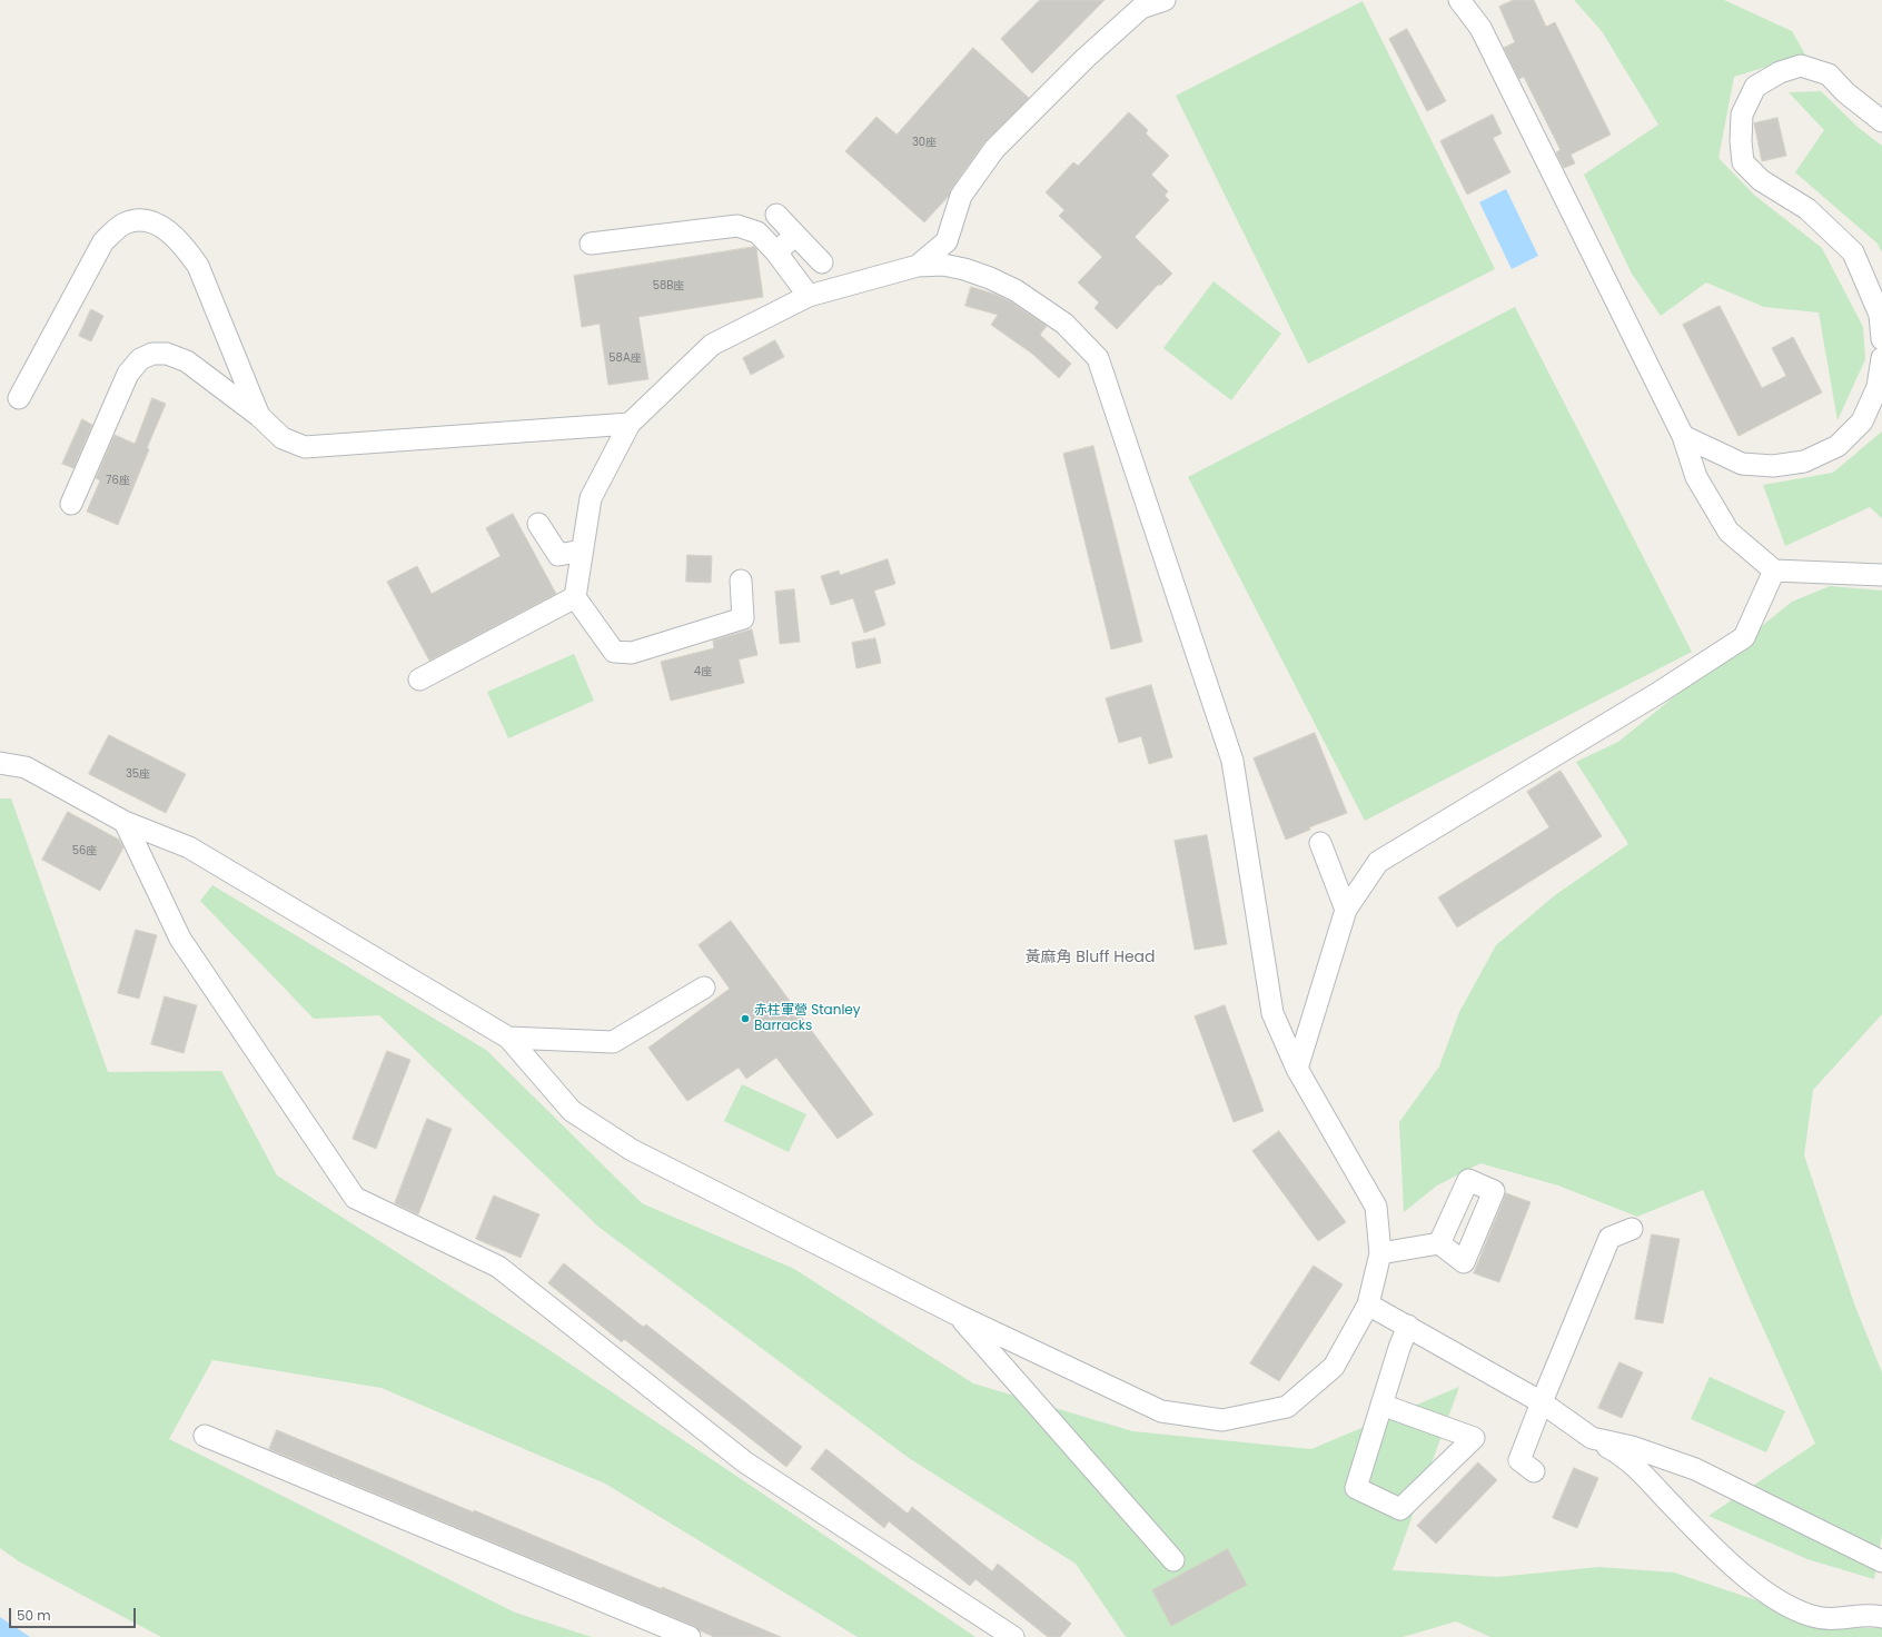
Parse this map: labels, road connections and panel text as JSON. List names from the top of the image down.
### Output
{
  "districts": ["黃麻角 Bluff Head"],
  "places": ["赤柱軍營 Stanley Barracks"],
  "house_numbers": [
    "30座",
    "58B座",
    "58A座",
    "76座",
    "4座",
    "35座",
    "56座"
  ],
  "scale_bar": "50 m"
}
